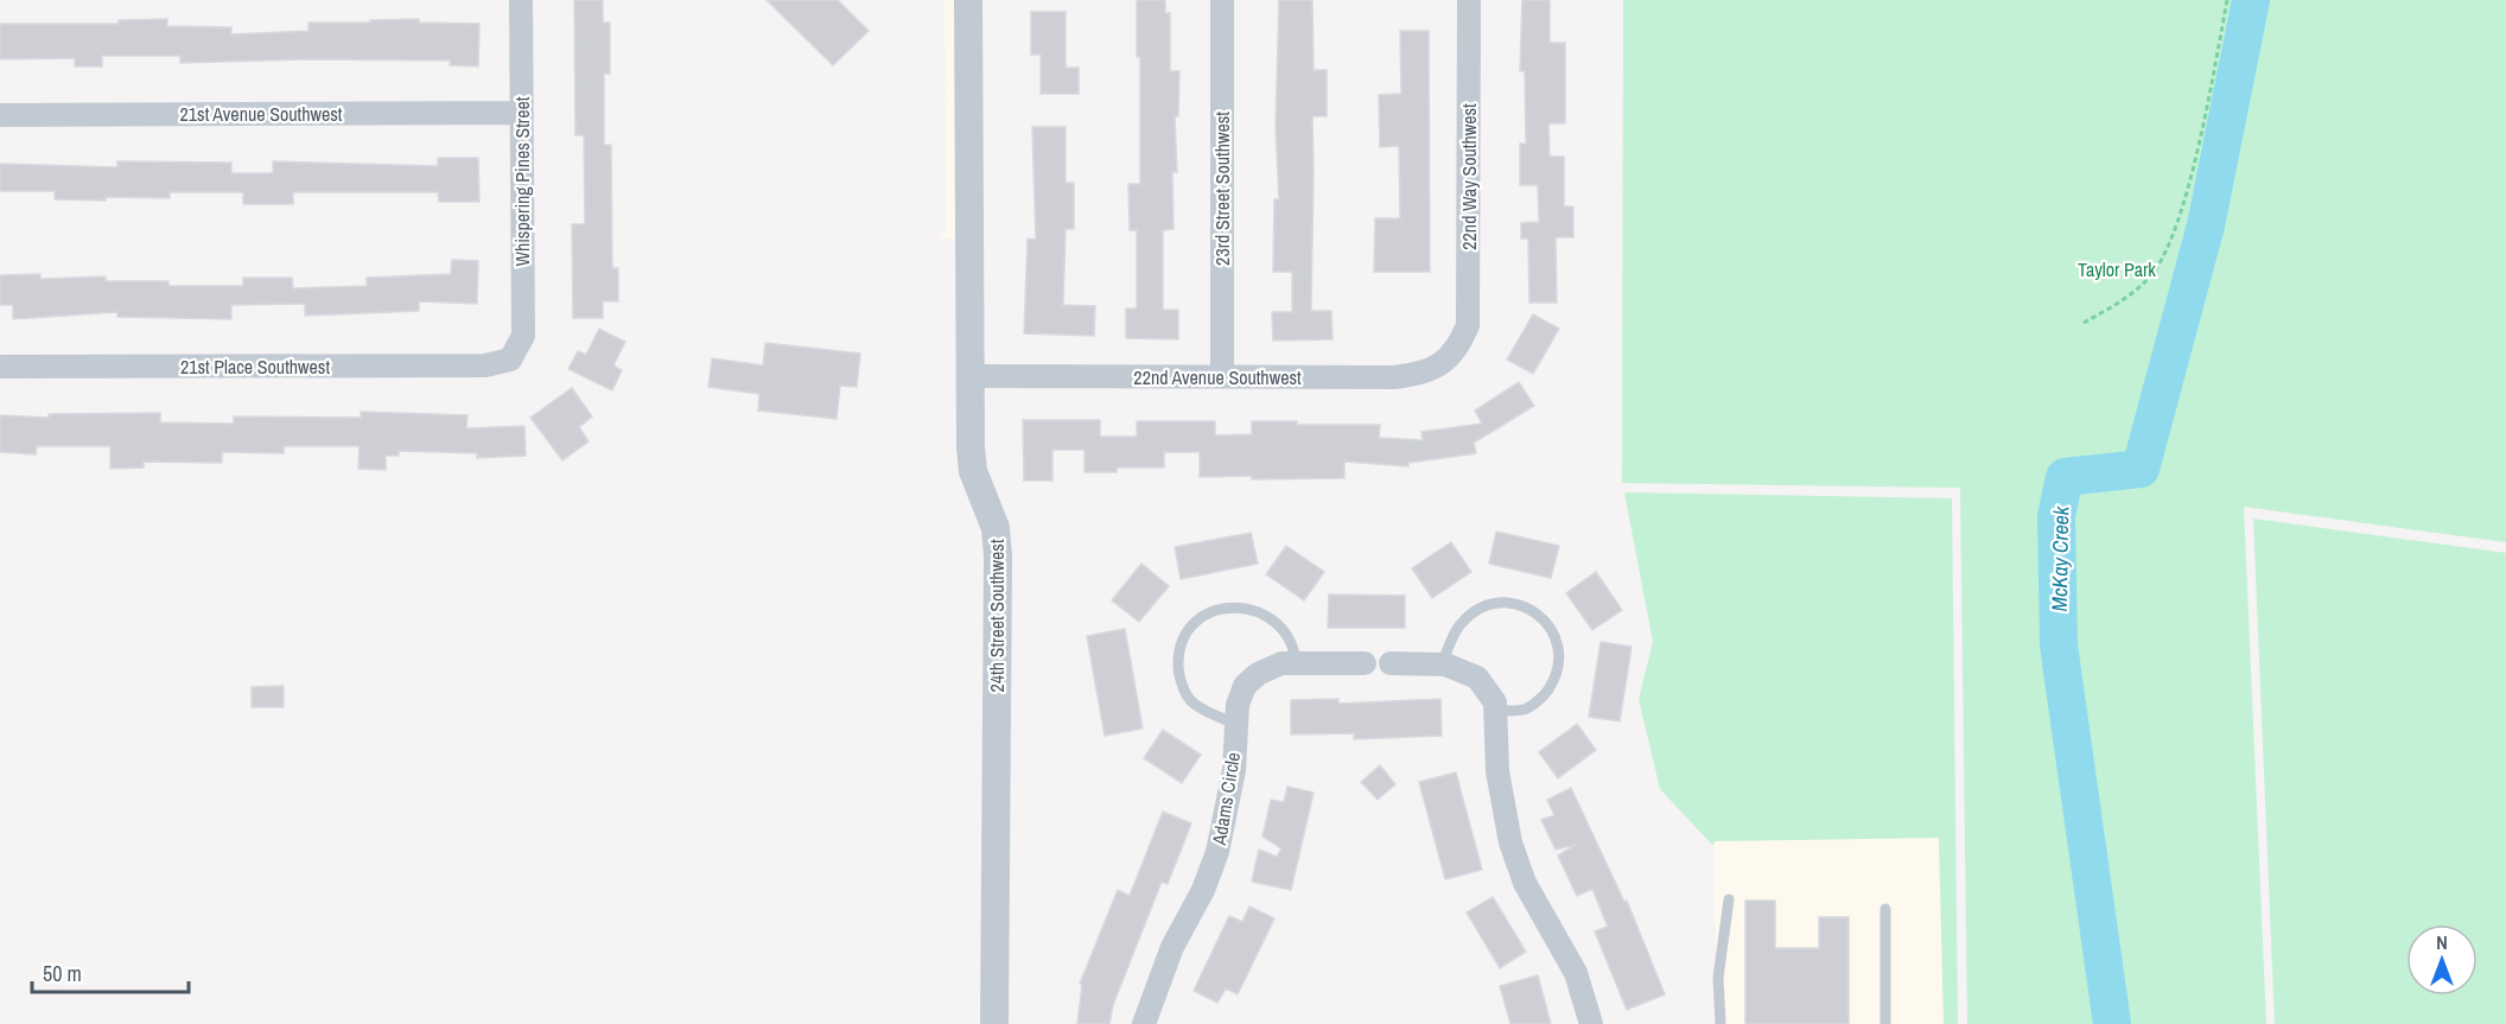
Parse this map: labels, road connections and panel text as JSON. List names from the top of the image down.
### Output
{
  "streets": {
    "street": [
      "21st Avenue Southwest",
      "22nd Way Southwest",
      "Whispering Pines Street",
      "23rd Street Southwest",
      "21st Place Southwest",
      "22nd Avenue Southwest",
      "24th Street Southwest",
      "Adams Circle"
    ]
  },
  "crossings": [
    ["21st Avenue Southwest", "Whispering Pines Street"],
    ["22nd Way Southwest", "22nd Avenue Southwest"],
    ["Whispering Pines Street", "21st Place Southwest"],
    ["23rd Street Southwest", "22nd Avenue Southwest"],
    ["22nd Avenue Southwest", "24th Street Southwest"]
  ],
  "water": ["McKay Creek"],
  "parks": ["Taylor Park"],
  "scale_bar": "50 m",
  "north": "top"
}
